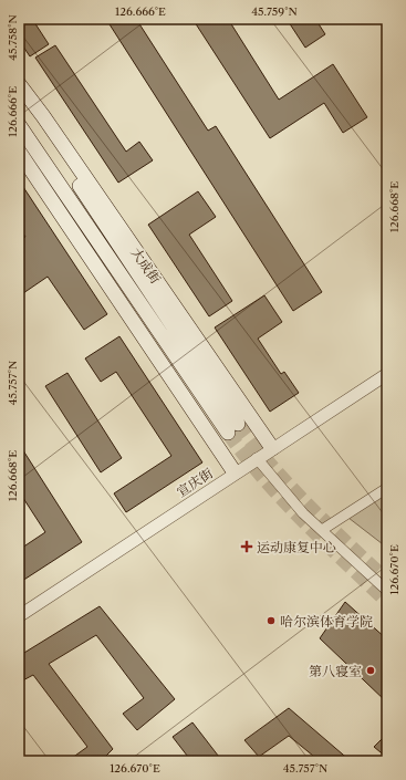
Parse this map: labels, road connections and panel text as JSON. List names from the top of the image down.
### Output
{
  "streets": {
    "main road": ["大成街"],
    "street": ["宣庆街"]
  },
  "crossings": [
    ["大成街", "宣庆街"]
  ],
  "places": {
    "health": ["运动康复中心"],
    "other": ["哈尔滨体育学院", "第八寝室"]
  },
  "coordinates": [
    "126.666°E",
    "45.759°N",
    "45.758°N",
    "126.668°E",
    "45.757°N",
    "126.670°E"
  ]
}
